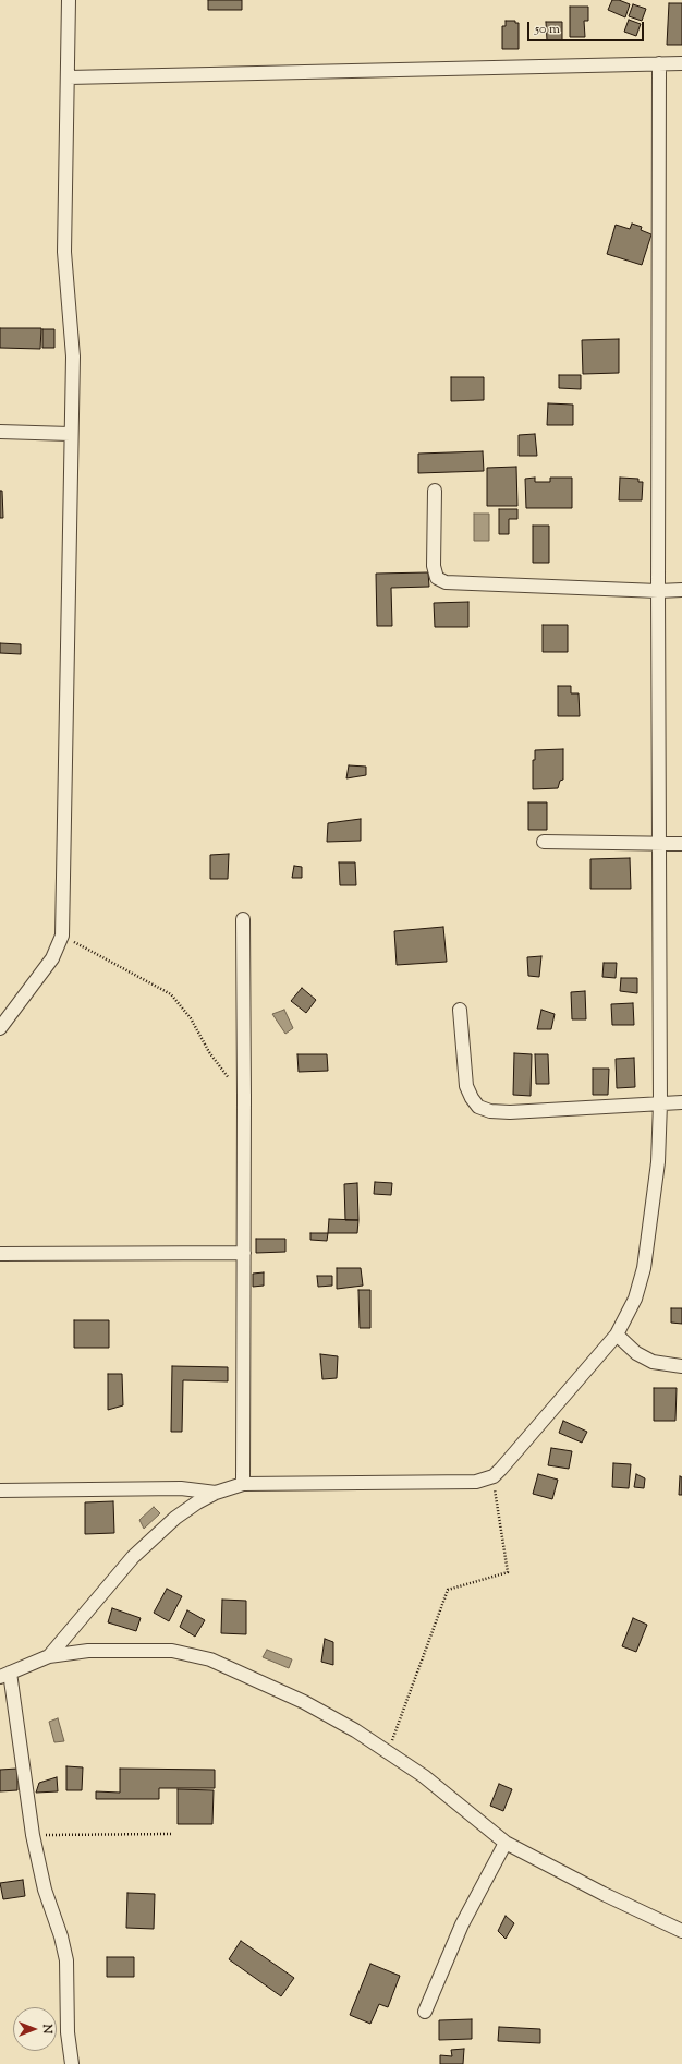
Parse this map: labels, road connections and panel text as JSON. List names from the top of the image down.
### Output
{
  "scale_bar": "50 m",
  "north": "right"
}
